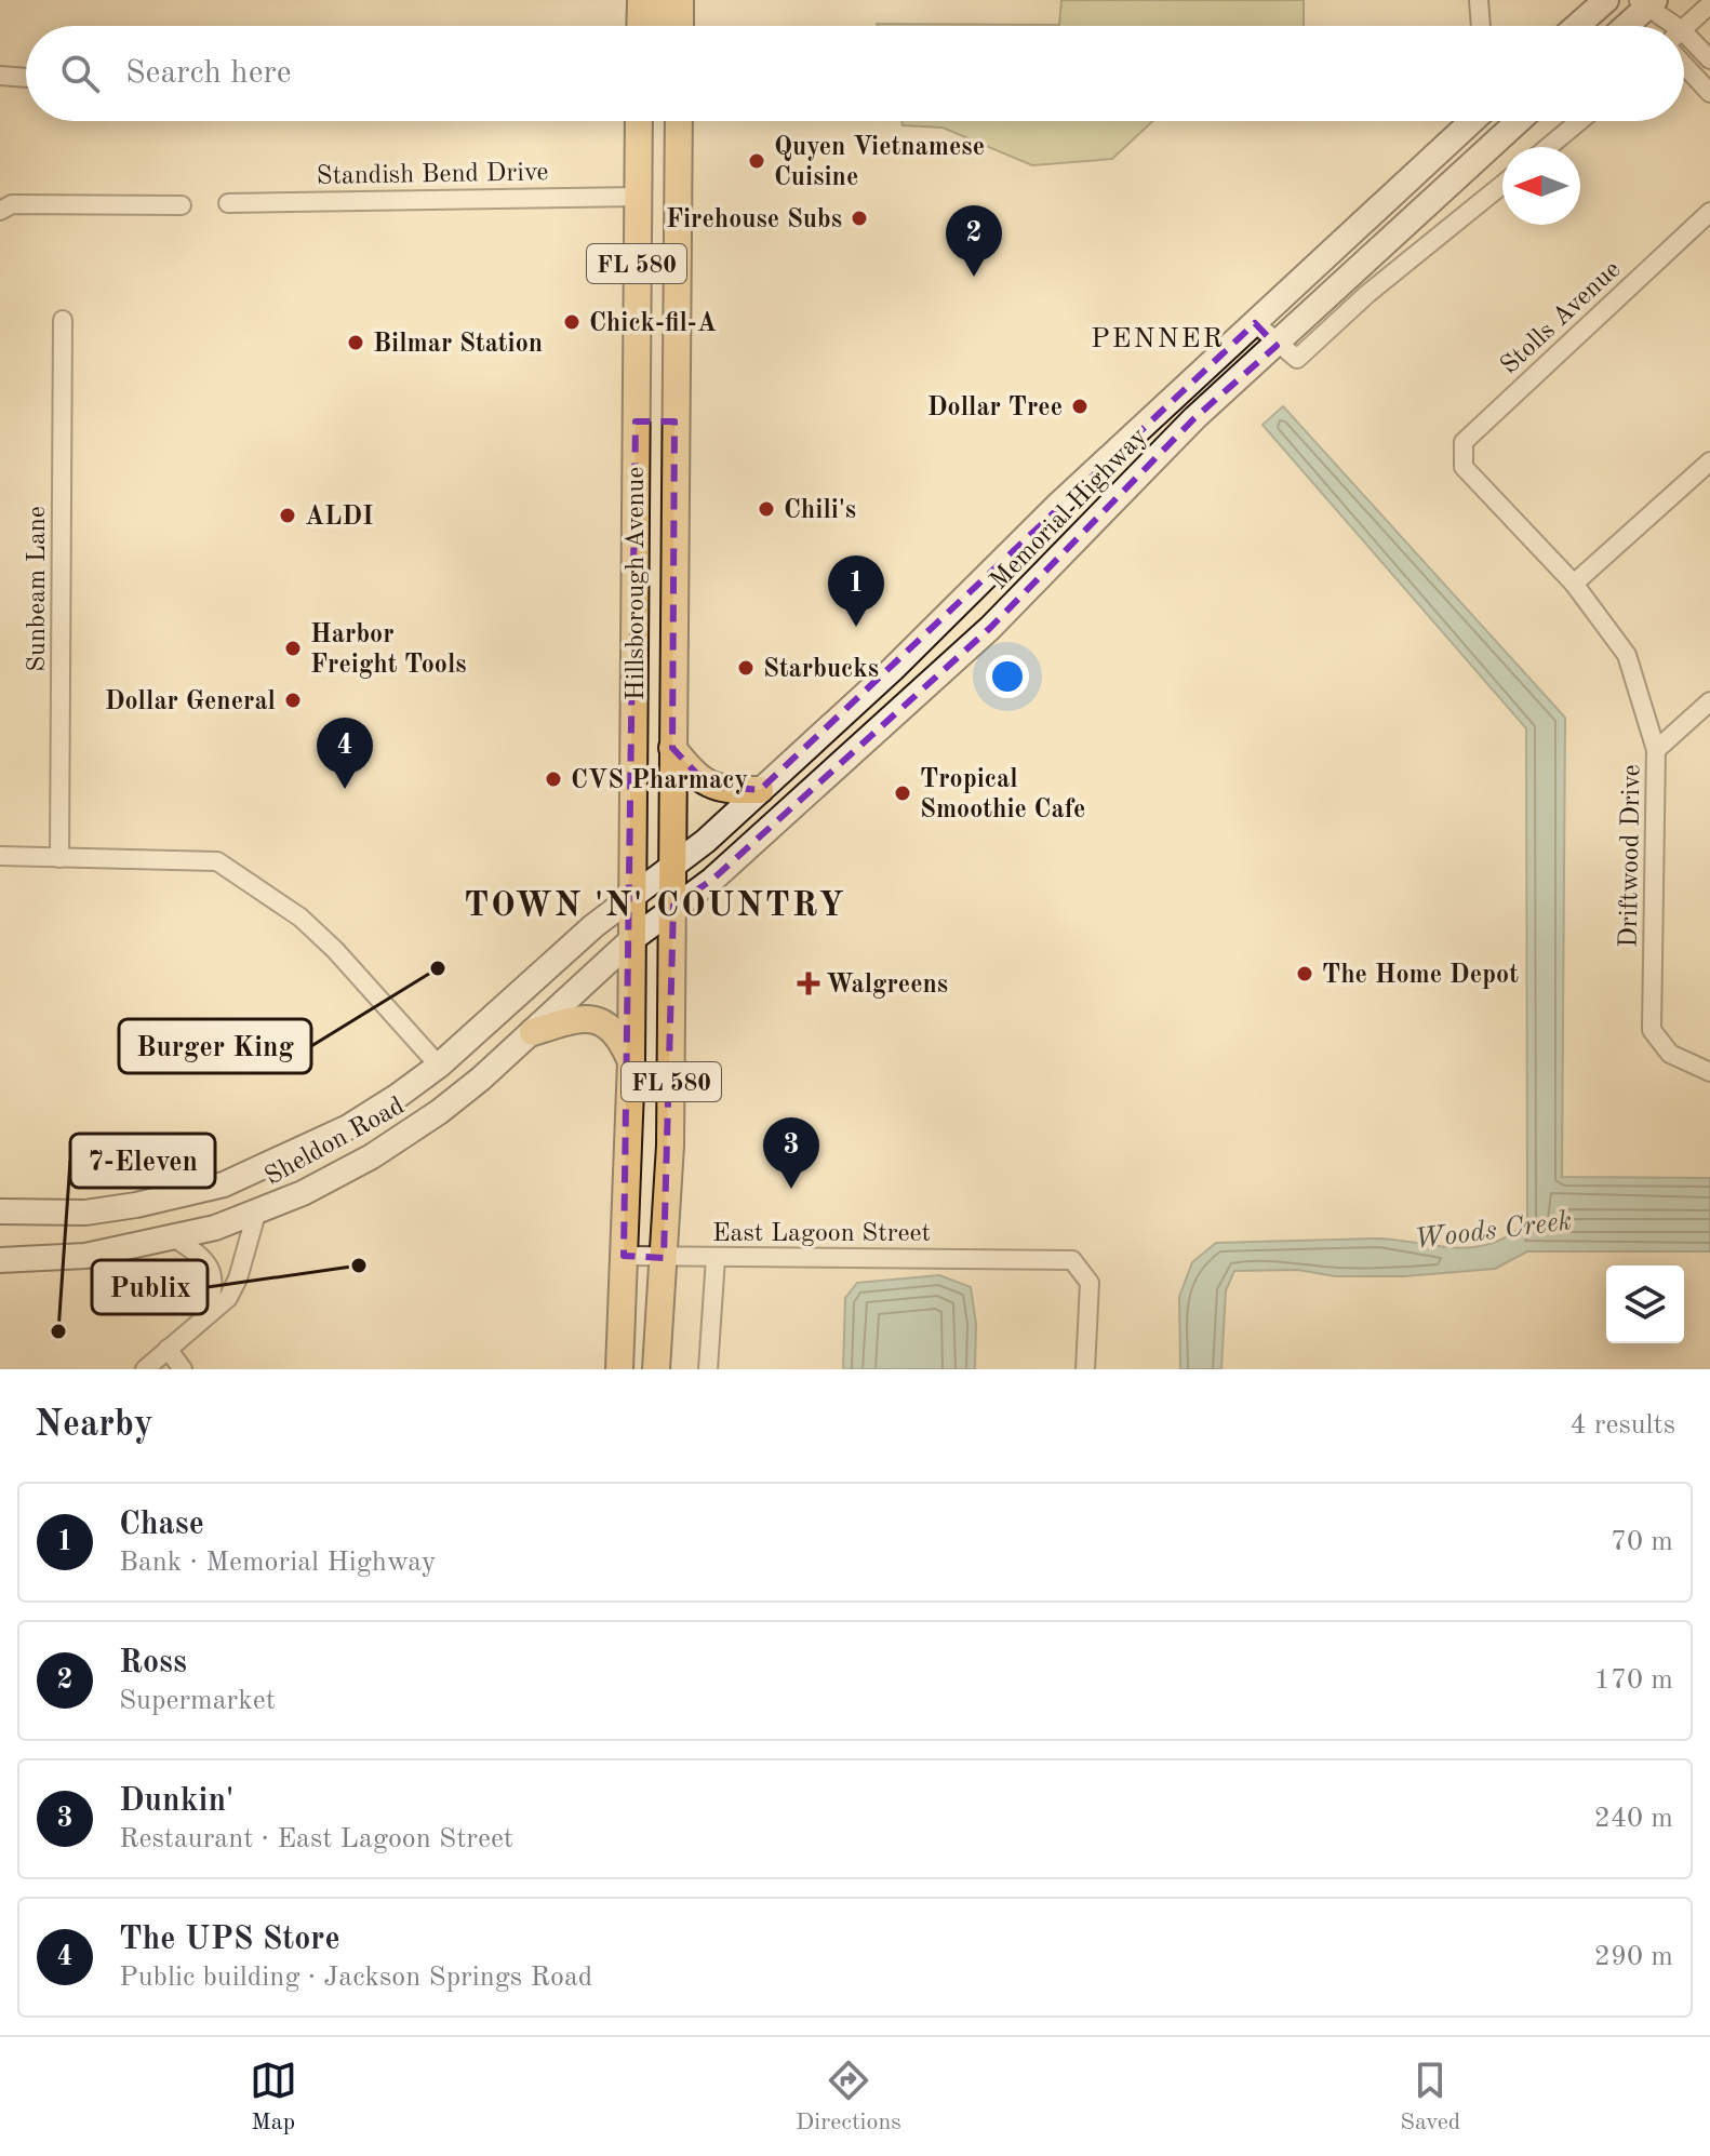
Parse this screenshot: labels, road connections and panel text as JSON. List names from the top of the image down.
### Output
{
  "streets": {
    "main road": [
      "FL 580",
      "Memorial Highway",
      "Hillsborough Avenue",
      "Sheldon Road"
    ],
    "street": [
      "Standish Bend Drive",
      "Stolls Avenue",
      "Sunbeam Lane",
      "Driftwood Drive",
      "East Lagoon Street"
    ]
  },
  "crossings": [
    ["Standish Bend Drive", "Hillsborough Avenue"],
    ["FL 580", "Memorial Highway"],
    ["FL 580", "Hillsborough Avenue"],
    ["FL 580", "East Lagoon Street"],
    ["Stolls Avenue", "Driftwood Drive"],
    ["Memorial Highway", "Hillsborough Avenue"],
    ["Memorial Highway", "Sheldon Road"],
    ["Hillsborough Avenue", "Sheldon Road"]
  ],
  "districts": ["PENNER", "TOWN 'N' COUNTRY"],
  "water": ["Woods Creek"],
  "places": {
    "other": [
      "Quyen Vietnamese Cuisine",
      "Firehouse Subs",
      "Chick-fil-A",
      "Bilmar Station",
      "Dollar Tree",
      "Chili's",
      "ALDI",
      "Harbor Freight Tools",
      "Starbucks",
      "Dollar General",
      "CVS Pharmacy",
      "Tropical Smoothie Cafe",
      "Burger King",
      "The Home Depot",
      "Publix",
      "7-Eleven"
    ],
    "health": ["Walgreens"]
  },
  "north": "left",
  "page": {
    "search": "Search here",
    "pins": [
      "2",
      "1",
      "4",
      "3"
    ],
    "heading": ["Nearby", "4 results"],
    "list": [
      {
        "mark": "1",
        "name": "Chase",
        "note": "Bank · Memorial Highway",
        "value": "70 m"
      },
      {
        "mark": "2",
        "name": "Ross",
        "note": "Supermarket",
        "value": "170 m"
      },
      {
        "mark": "3",
        "name": "Dunkin'",
        "note": "Restaurant · East Lagoon Street",
        "value": "240 m"
      },
      {
        "mark": "4",
        "name": "The UPS Store",
        "note": "Public building · Jackson Springs Road",
        "value": "290 m"
      }
    ],
    "nav": ["Map", "Directions", "Saved"]
  }
}
